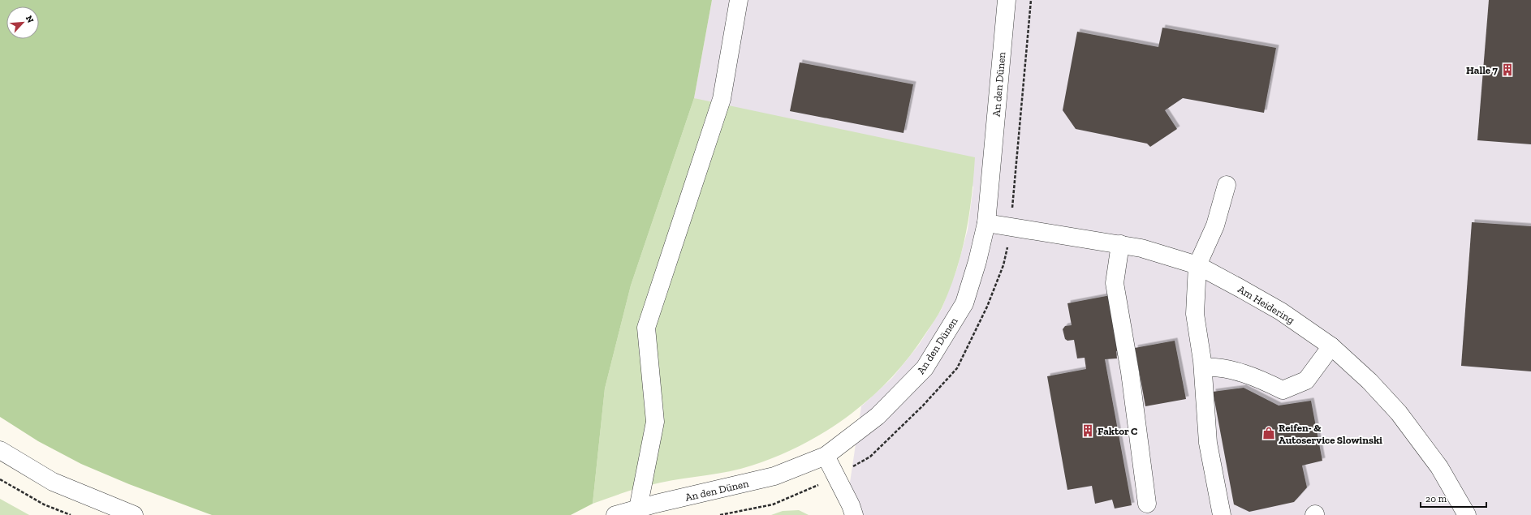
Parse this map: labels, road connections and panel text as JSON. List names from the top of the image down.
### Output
{
  "streets": {
    "street": ["An den Dünen", "Am Heidering"]
  },
  "crossings": [
    ["An den Dünen", "Am Heidering"]
  ],
  "places": {
    "building": ["Halle 7", "Faktor C"],
    "shop": ["Reifen- & Autoservice Slowinski"]
  },
  "scale_bar": "20 m",
  "north": "top right"
}
